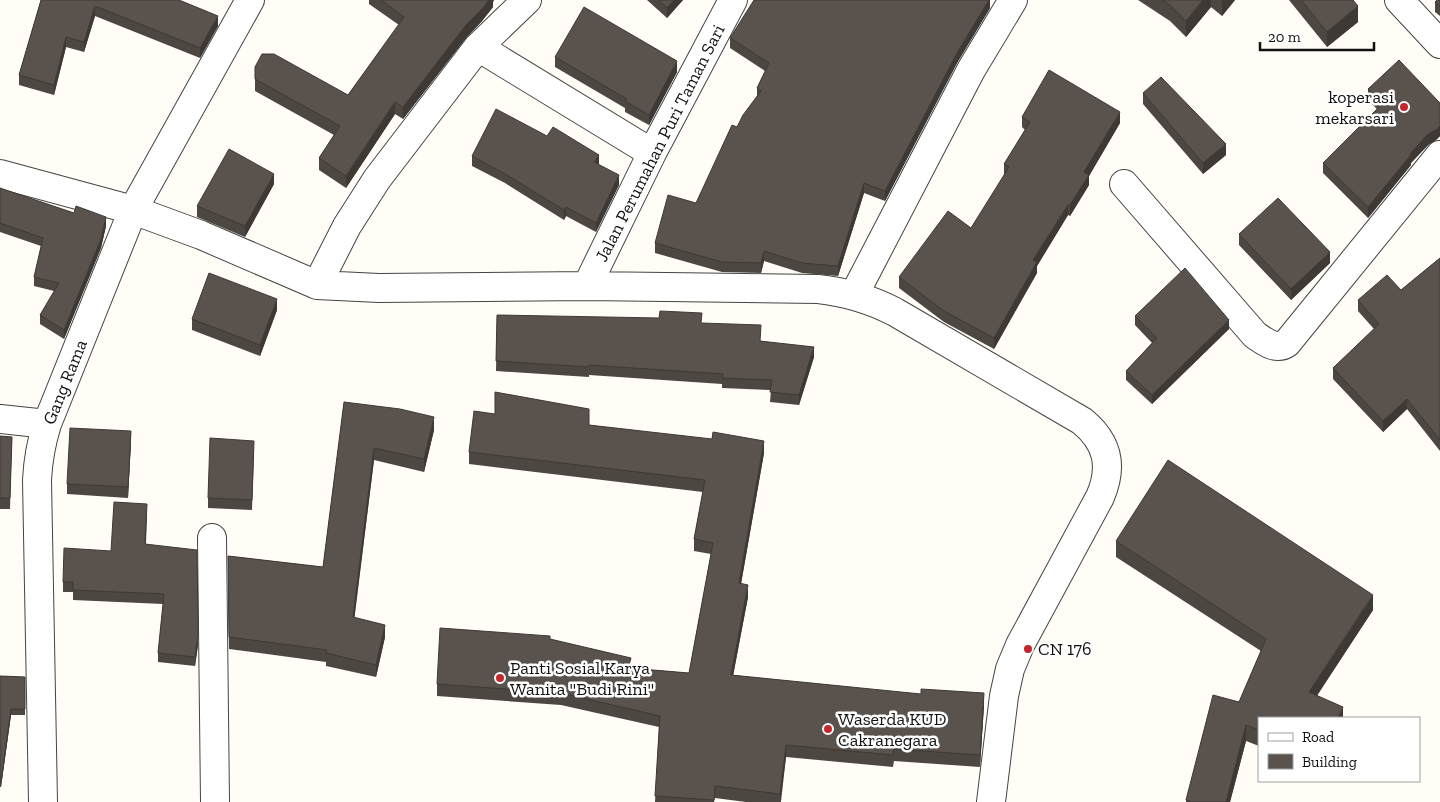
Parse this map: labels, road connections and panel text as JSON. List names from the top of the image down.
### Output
{
  "streets": {
    "street": ["Jalan Perumahan Puri Taman Sari", "Gang Rama"]
  },
  "places": [
    "koperasi mekarsari",
    "CN 176",
    "Panti Sosial Karya Wanita \"Budi Rini\"",
    "Waserda KUD Cakranegara"
  ],
  "legend": ["Road", "Building"],
  "scale_bar": "20 m"
}
